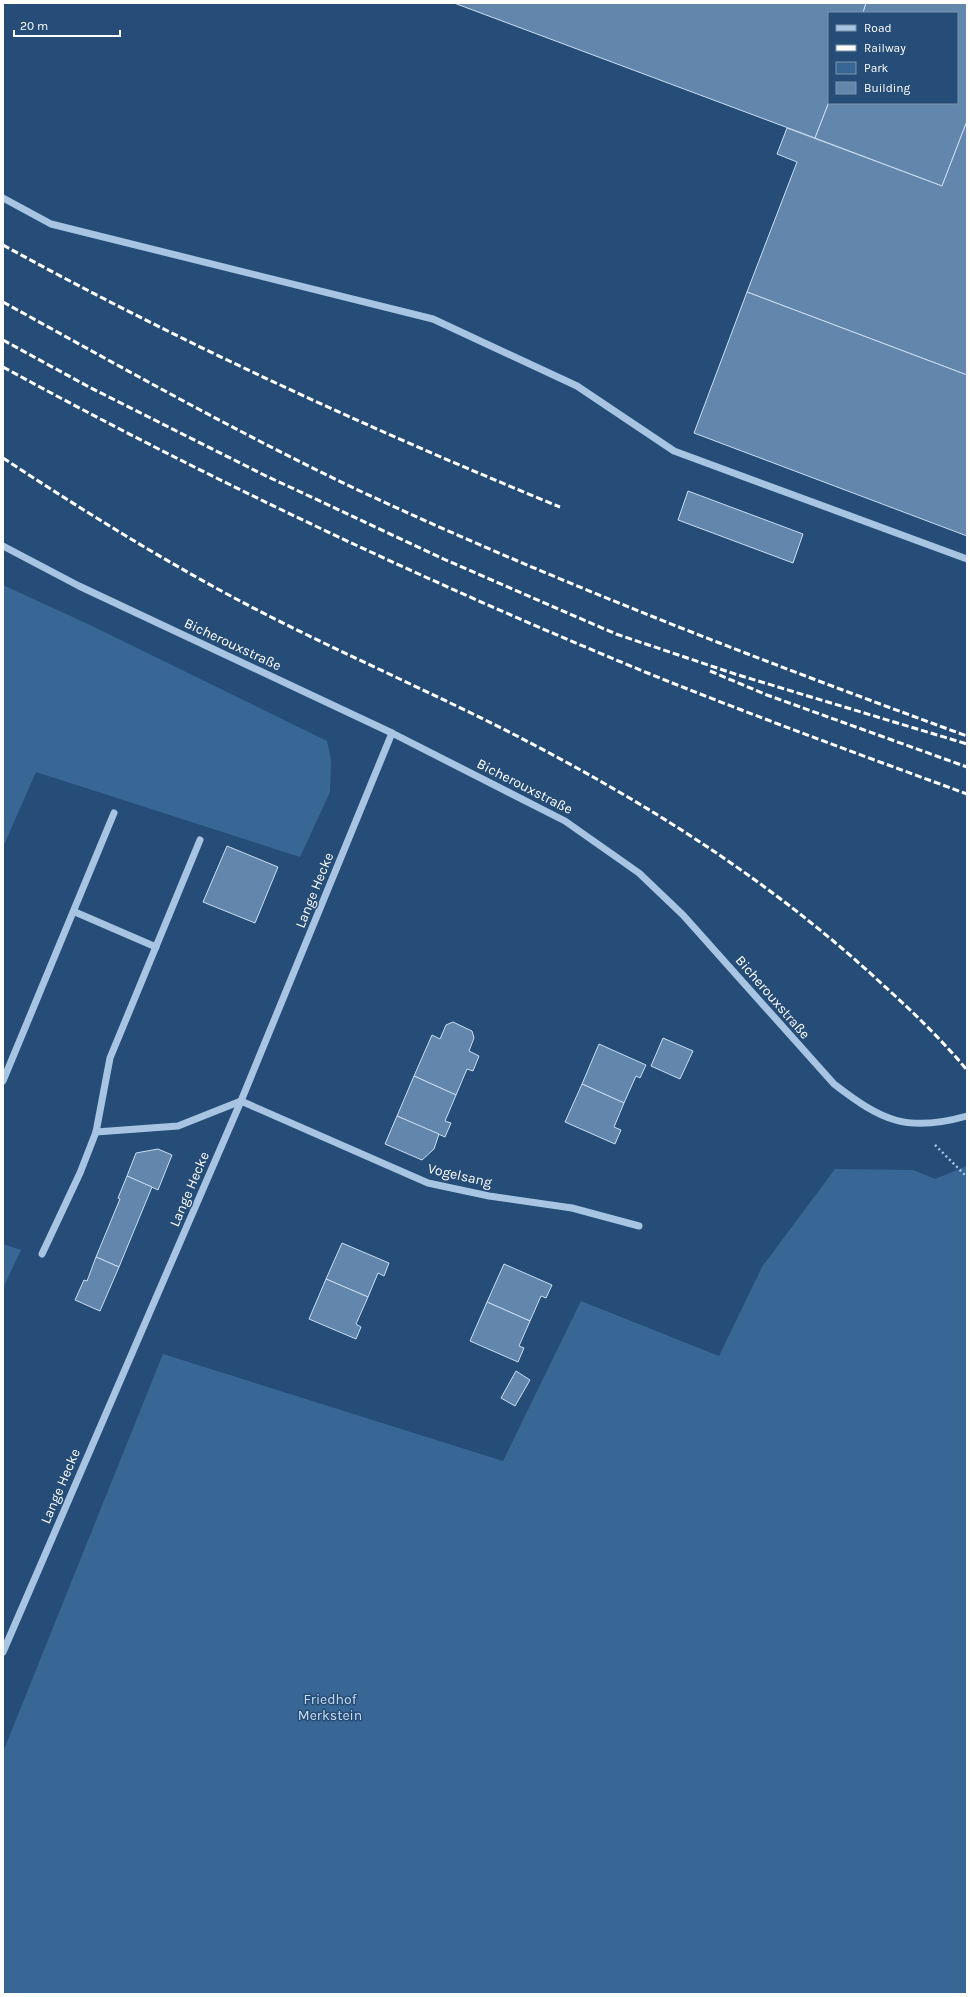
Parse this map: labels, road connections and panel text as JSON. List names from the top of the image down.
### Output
{
  "streets": {
    "street": ["Bicherouxstraße", "Lange Hecke", "Vogelsang"]
  },
  "crossings": [
    ["Bicherouxstraße", "Lange Hecke"],
    ["Lange Hecke", "Vogelsang"]
  ],
  "parks": ["Friedhof Merkstein"],
  "legend": [
    "Road",
    "Railway",
    "Park",
    "Building"
  ],
  "scale_bar": "20 m"
}
